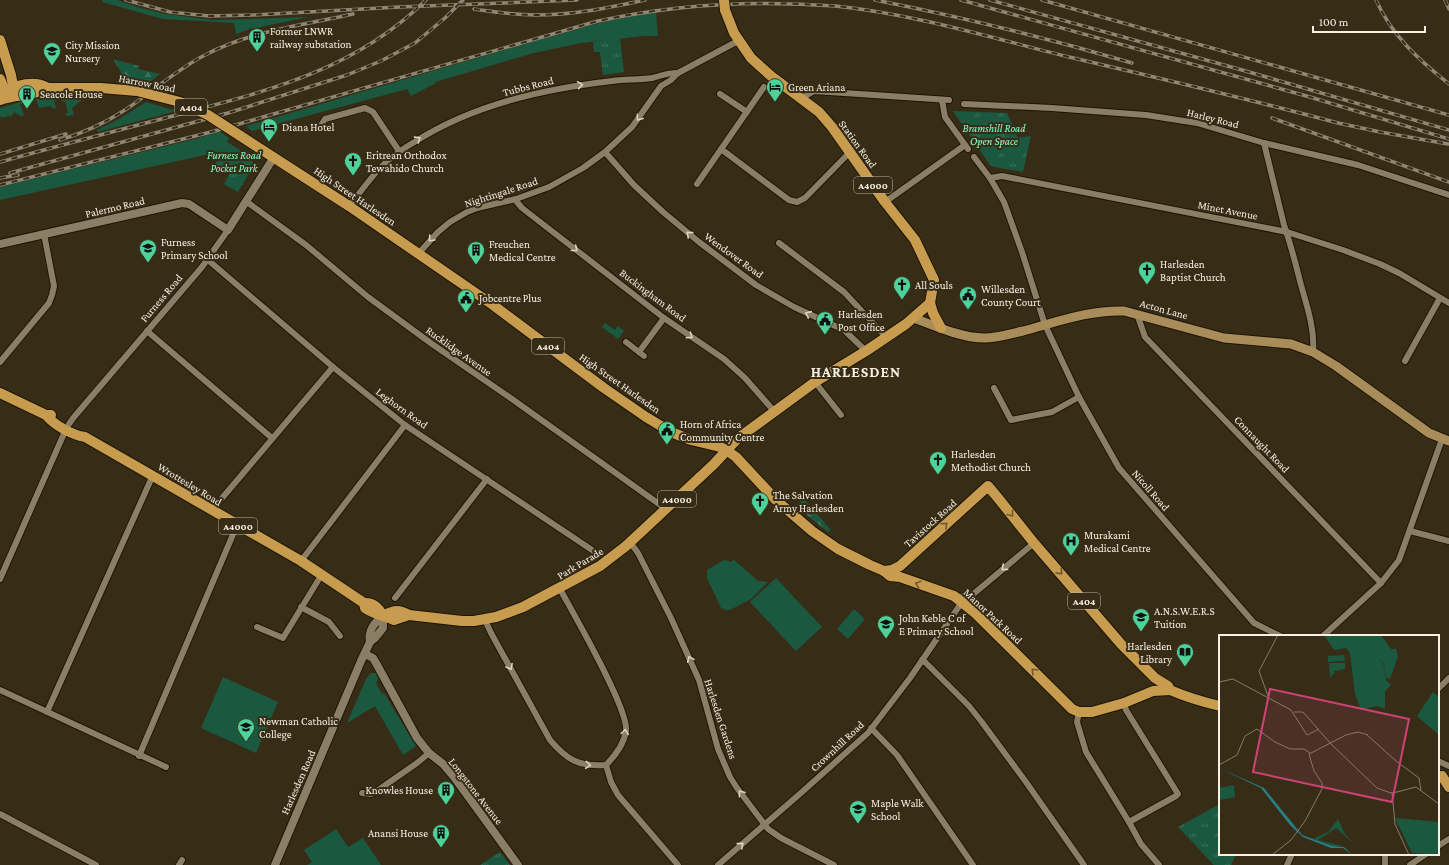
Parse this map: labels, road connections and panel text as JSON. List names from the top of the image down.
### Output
{
  "streets": {
    "main road": [
      "Harrow Road",
      "A404",
      "Station Road",
      "A4000",
      "High Street Harlesden",
      "Acton Lane",
      "Wrottesley Road",
      "Tavistock Road",
      "Park Parade",
      "Manor Park Road"
    ],
    "street": [
      "Tubbs Road",
      "Harley Road",
      "Nightingale Road",
      "Palermo Road",
      "Minet Avenue",
      "Wendover Road",
      "Buckingham Road",
      "Furness Road",
      "Rucklidge Avenue",
      "Leghorn Road",
      "Connaught Road",
      "Nicoll Road",
      "Harlesden Gardens",
      "Crownhill Road",
      "Harlesden Road",
      "Longstone Avenue"
    ]
  },
  "crossings": [
    ["Harrow Road", "High Street Harlesden"],
    ["Harrow Road", "Furness Road"],
    ["Tubbs Road", "Station Road"],
    ["Tubbs Road", "Nightingale Road"],
    ["Tubbs Road", "High Street Harlesden"],
    ["A404", "Tavistock Road"],
    ["A404", "Manor Park Road"],
    ["Nightingale Road", "High Street Harlesden"],
    ["Nightingale Road", "Wendover Road"],
    ["Nightingale Road", "Buckingham Road"],
    ["High Street Harlesden", "Furness Road"],
    ["High Street Harlesden", "Park Parade"],
    ["High Street Harlesden", "Manor Park Road"],
    ["Palermo Road", "Furness Road"],
    ["Minet Avenue", "Nicoll Road"],
    ["Furness Road", "Rucklidge Avenue"],
    ["Furness Road", "Leghorn Road"],
    ["Furness Road", "Wrottesley Road"],
    ["Acton Lane", "Connaught Road"],
    ["Acton Lane", "Nicoll Road"],
    ["Rucklidge Avenue", "Park Parade"],
    ["Wrottesley Road", "Park Parade"],
    ["Wrottesley Road", "Harlesden Road"],
    ["Tavistock Road", "Manor Park Road"],
    ["Park Parade", "Manor Park Road"],
    ["Park Parade", "Harlesden Gardens"],
    ["Manor Park Road", "Crownhill Road"],
    ["Harlesden Gardens", "Crownhill Road"],
    ["Harlesden Road", "Longstone Avenue"]
  ],
  "one_way": [
    "Tubbs Road",
    "Nightingale Road",
    "Buckingham Road",
    "Harlesden Gardens"
  ],
  "districts": ["HARLESDEN"],
  "parks": ["Bramshill Road Open Space", "Furness Road Pocket Park"],
  "places": {
    "building": [
      "Former LNWR railway substation",
      "Seacole House",
      "Freuchen Medical Centre",
      "Knowles House",
      "Anansi House"
    ],
    "school or university": [
      "City Mission Nursery",
      "Furness Primary School",
      "A.N.S.W.E.R.S Tuition",
      "John Keble C of E Primary School",
      "Newman Catholic College",
      "Maple Walk School"
    ],
    "hotel": ["Green Ariana", "Diana Hotel"],
    "church": [
      "Eritrean Orthodox Tewahido Church",
      "Harlesden Baptist Church",
      "All Souls",
      "Harlesden Methodist Church",
      "The Salvation Army Harlesden"
    ],
    "public building": [
      "Willesden County Court",
      "Jobcentre Plus",
      "Harlesden Post Office",
      "Horn of Africa Community Centre"
    ],
    "hospital": ["Murakami Medical Centre"],
    "library": ["Harlesden Library"]
  },
  "scale_bar": "100 m"
}
